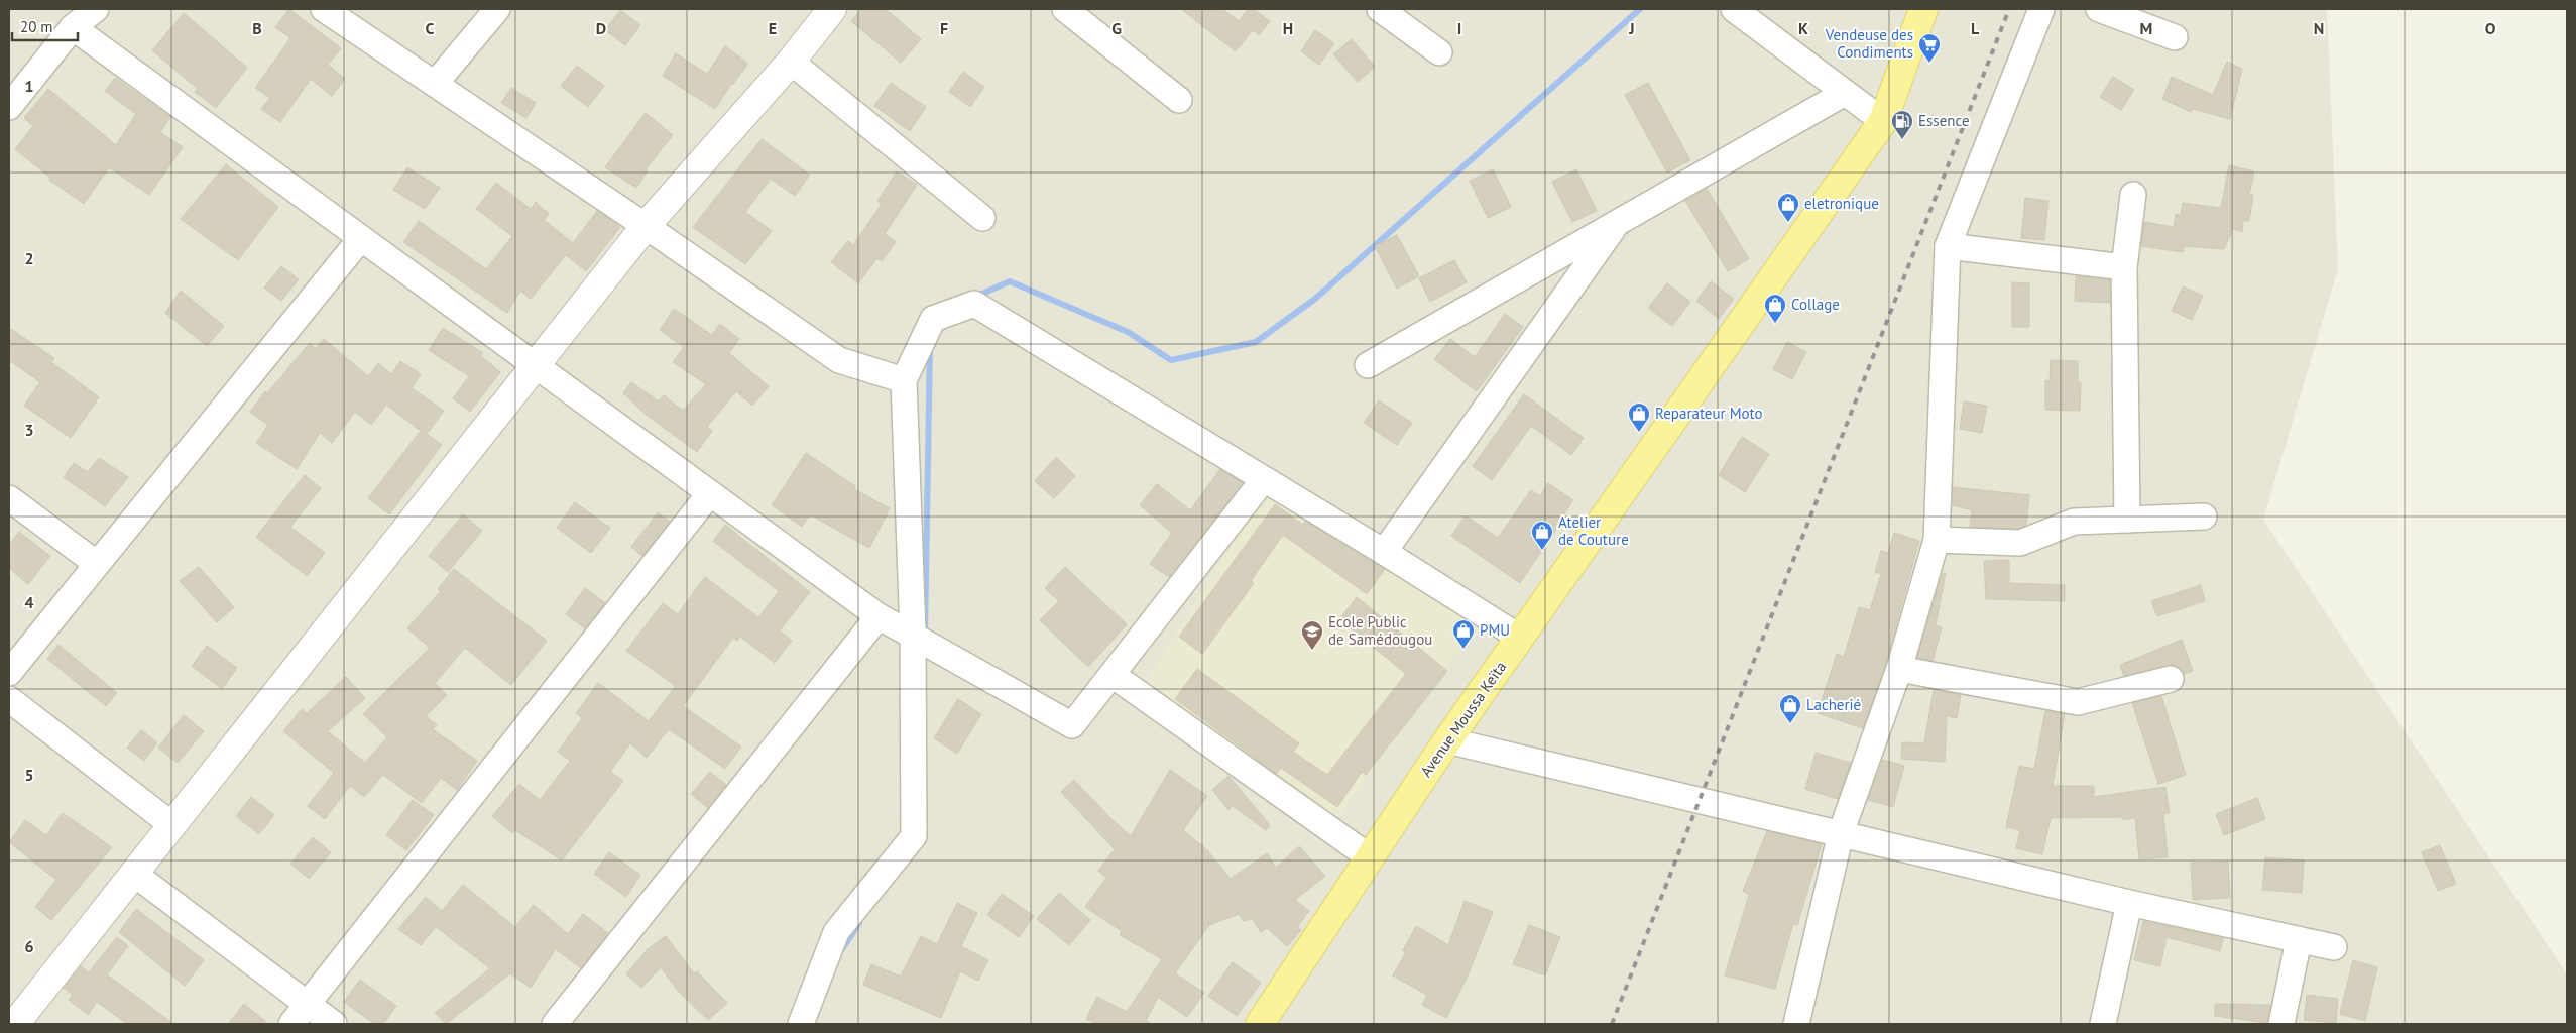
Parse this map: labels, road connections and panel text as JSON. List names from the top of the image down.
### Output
{
  "streets": {
    "main road": ["Avenue Moussa Keïta"]
  },
  "places": {
    "supermarket": ["Vendeuse des Condiments"],
    "fuel station": ["Essence"],
    "shop": [
      "eletronique",
      "Collage",
      "Reparateur Moto",
      "Atelier de Couture",
      "PMU",
      "Lacherié"
    ],
    "school or university": ["Ecole Public de Samédougou"]
  },
  "scale_bar": "20 m",
  "grid": {
    "columns": [
      "B",
      "C",
      "D",
      "E",
      "F",
      "G",
      "H",
      "I",
      "J",
      "K",
      "L",
      "M",
      "N",
      "O"
    ],
    "rows": [
      "1",
      "2",
      "3",
      "4",
      "5",
      "6"
    ]
  }
}
